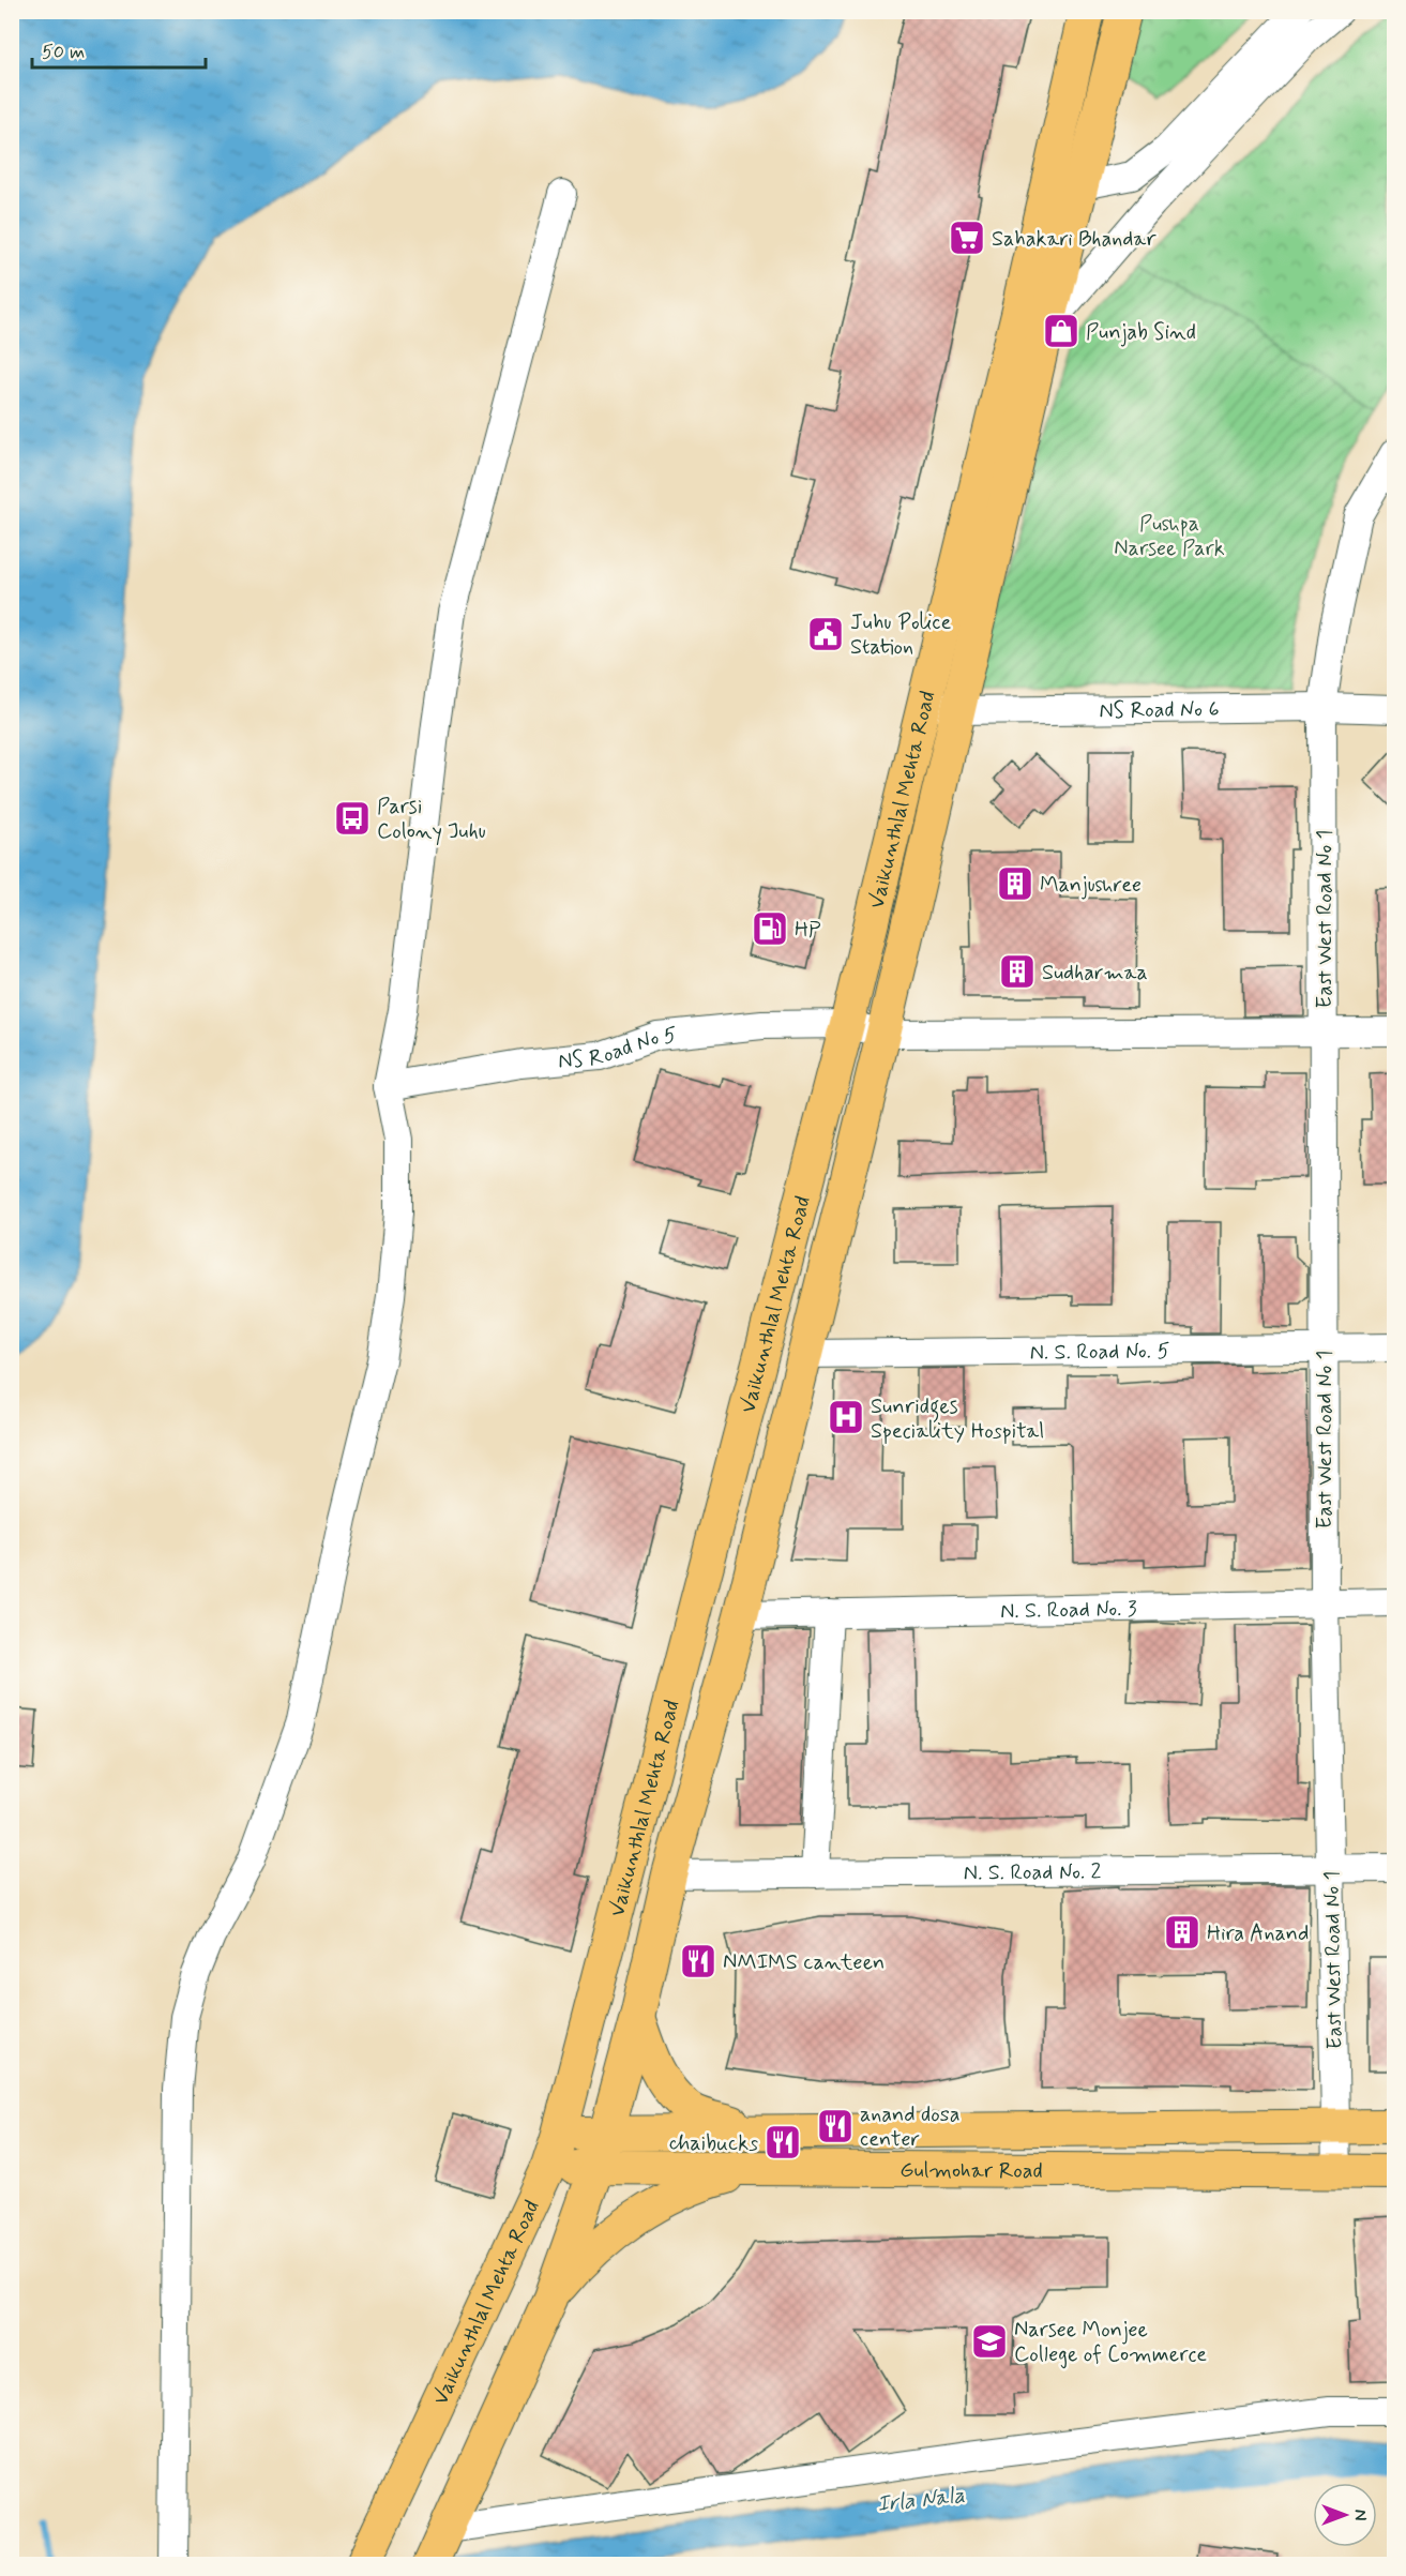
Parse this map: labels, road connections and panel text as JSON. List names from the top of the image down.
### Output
{
  "streets": {
    "main road": ["Vaikunthlal Mehta Road", "Gulmohar Road"],
    "street": [
      "NS Road No 6",
      "East West Road No 1",
      "NS Road No 5",
      "N. S. Road No. 5",
      "N. S. Road No. 3",
      "N. S. Road No. 2"
    ]
  },
  "crossings": [
    ["NS Road No 6", "Vaikunthlal Mehta Road"],
    ["NS Road No 6", "East West Road No 1"],
    ["Vaikunthlal Mehta Road", "NS Road No 5"],
    ["Vaikunthlal Mehta Road", "N. S. Road No. 5"],
    ["Vaikunthlal Mehta Road", "N. S. Road No. 3"],
    ["Vaikunthlal Mehta Road", "N. S. Road No. 2"],
    ["Vaikunthlal Mehta Road", "Gulmohar Road"],
    ["East West Road No 1", "N. S. Road No. 5"],
    ["East West Road No 1", "N. S. Road No. 3"],
    ["East West Road No 1", "N. S. Road No. 2"],
    ["East West Road No 1", "Gulmohar Road"]
  ],
  "water": ["Irla Nala"],
  "parks": ["Pushpa Narsee Park"],
  "places": {
    "supermarket": ["Sahakari Bhandar"],
    "shop": ["Punjab Sind"],
    "public building": ["Juhu Police Station"],
    "bus stop": ["Parsi Colony Juhu"],
    "building": ["Manjushree", "Sudharmaa", "Hira Anand"],
    "fuel station": ["HP"],
    "hospital": ["Sunridges Speciality Hospital"],
    "restaurant": ["NMIMS canteen", "anand dosa center", "chaibucks"],
    "school or university": ["Narsee Monjee College of Commerce"]
  },
  "scale_bar": "50 m",
  "north": "right"
}
